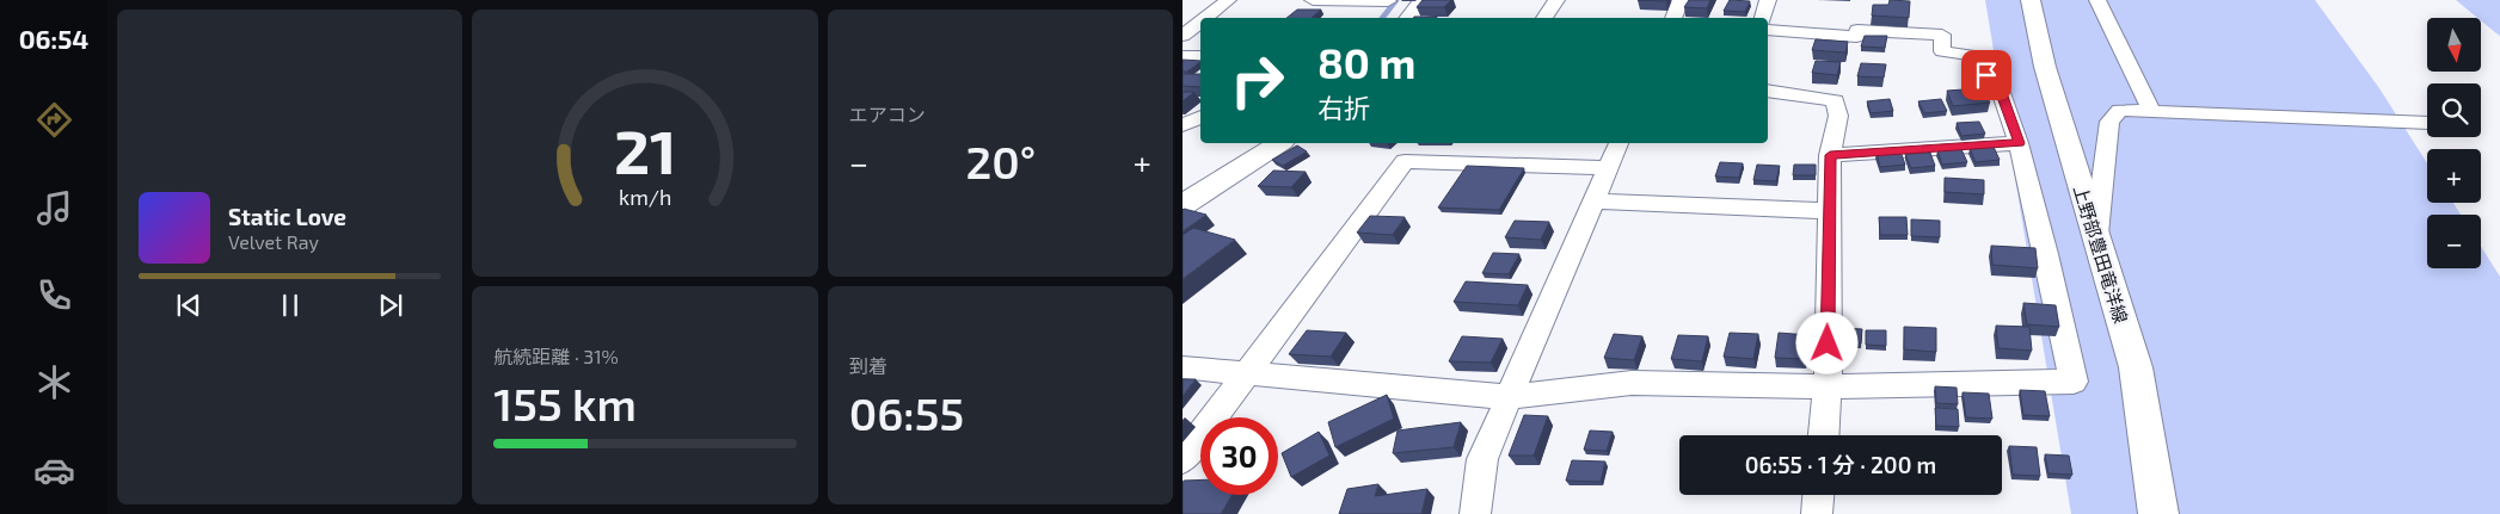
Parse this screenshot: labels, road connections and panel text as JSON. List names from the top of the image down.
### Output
{
  "streets": {
    "main road": ["上野部豊田竜洋線"]
  },
  "north": "bottom",
  "page": {
    "tabs": "06:54",
    "tile": [
      "エアコン",
      ["航続距離 · 31%", "155 km"],
      ["到着", "06:55"]
    ],
    "map_buttons": ["+", "−"],
    "turn": ["80 m", "右折"],
    "heat": ["−", "20°", "+"],
    "song": ["Static Love", "Velvet Ray"],
    "limit": "30",
    "trip": "06:55 · 1 分 · 200 m",
    "gauge": ["21", "km/h"]
  }
}
